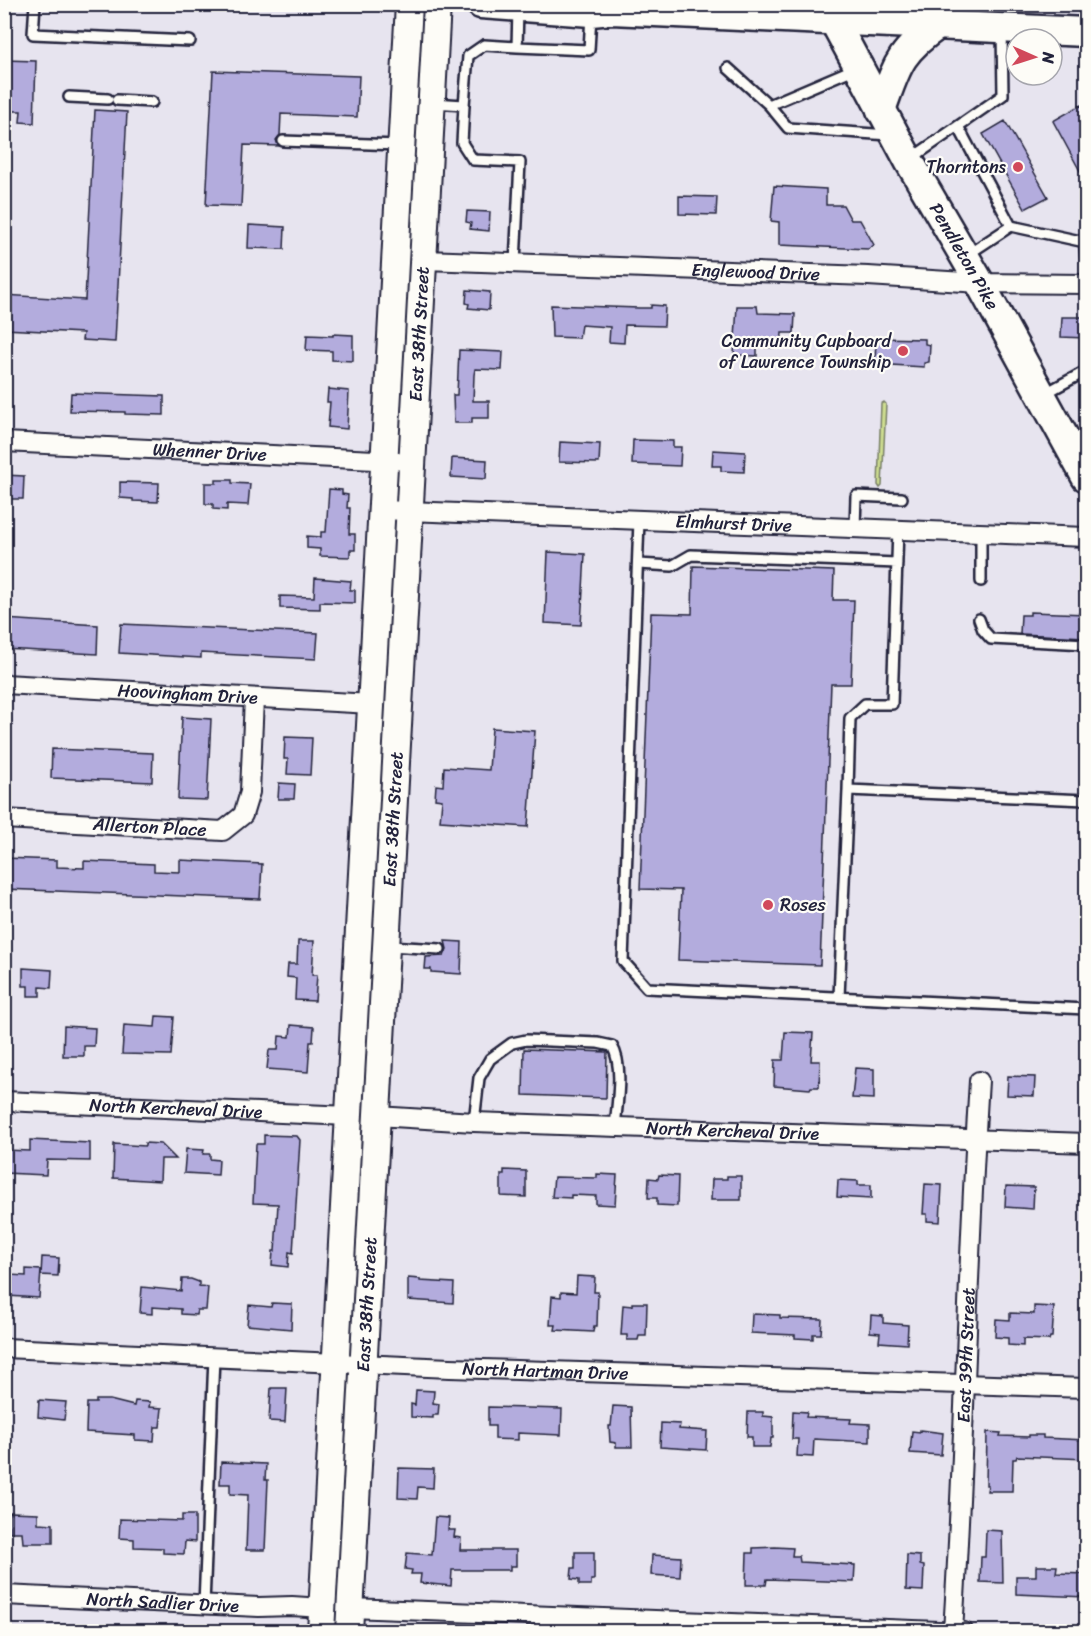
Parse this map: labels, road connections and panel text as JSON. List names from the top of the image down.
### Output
{
  "streets": {
    "main road": ["Pendleton Pike", "East 38th Street"],
    "street": [
      "Englewood Drive",
      "Whenner Drive",
      "Elmhurst Drive",
      "Hoovingham Drive",
      "Allerton Place",
      "North Kercheval Drive",
      "East 39th Street",
      "North Hartman Drive",
      "North Sadlier Drive"
    ]
  },
  "crossings": [
    ["Pendleton Pike", "Englewood Drive"],
    ["Englewood Drive", "East 38th Street"],
    ["East 38th Street", "Whenner Drive"],
    ["East 38th Street", "Elmhurst Drive"],
    ["East 38th Street", "Hoovingham Drive"],
    ["East 38th Street", "North Kercheval Drive"],
    ["East 38th Street", "North Hartman Drive"],
    ["East 38th Street", "North Sadlier Drive"],
    ["Hoovingham Drive", "Allerton Place"],
    ["North Kercheval Drive", "East 39th Street"],
    ["East 39th Street", "North Hartman Drive"]
  ],
  "places": ["Thorntons", "Community Cupboard of Lawrence Township", "Roses"],
  "north": "right"
}
